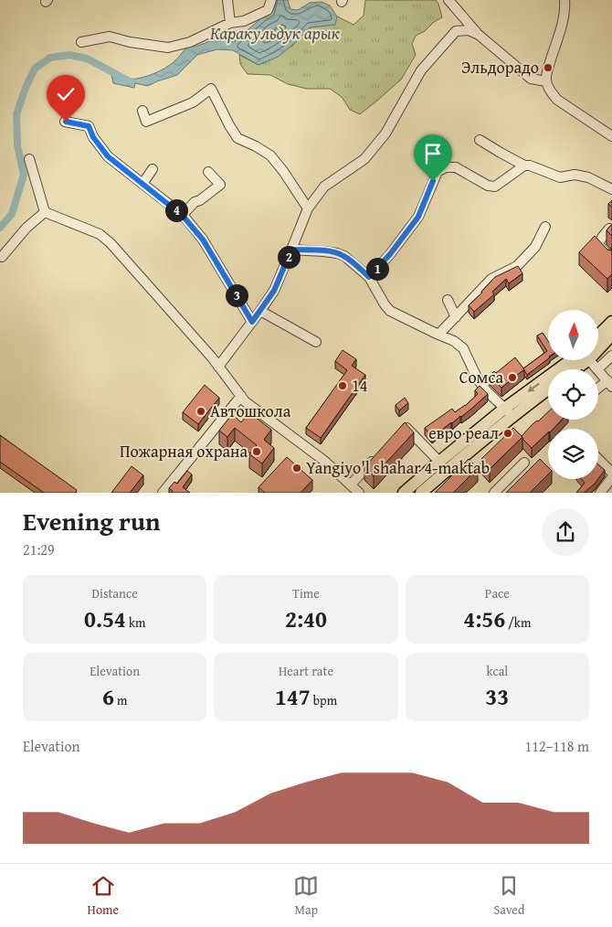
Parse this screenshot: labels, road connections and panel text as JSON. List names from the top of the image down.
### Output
{
  "water": ["Каракульдук арык"],
  "places": [
    "Эльдорадо",
    "Сомса",
    "14",
    "Автошкола",
    "евро реал",
    "Пожарная охрана",
    "Yangiyo'l shahar 4-maktab"
  ],
  "north": "top",
  "page": {
    "pins": [
      "4",
      "2",
      "1",
      "3"
    ],
    "heading": ["Evening run", "21:29"],
    "stats": [
      ["Distance", "0.54 km"],
      ["Time", "2:40"],
      ["Pace", "4:56 /km"],
      ["Elevation", "6 m"],
      ["Heart rate", "147 bpm"],
      ["kcal", "33"]
    ],
    "chart": ["Elevation", "112–118 m"],
    "tabs": ["Home", "Map", "Saved"]
  }
}
